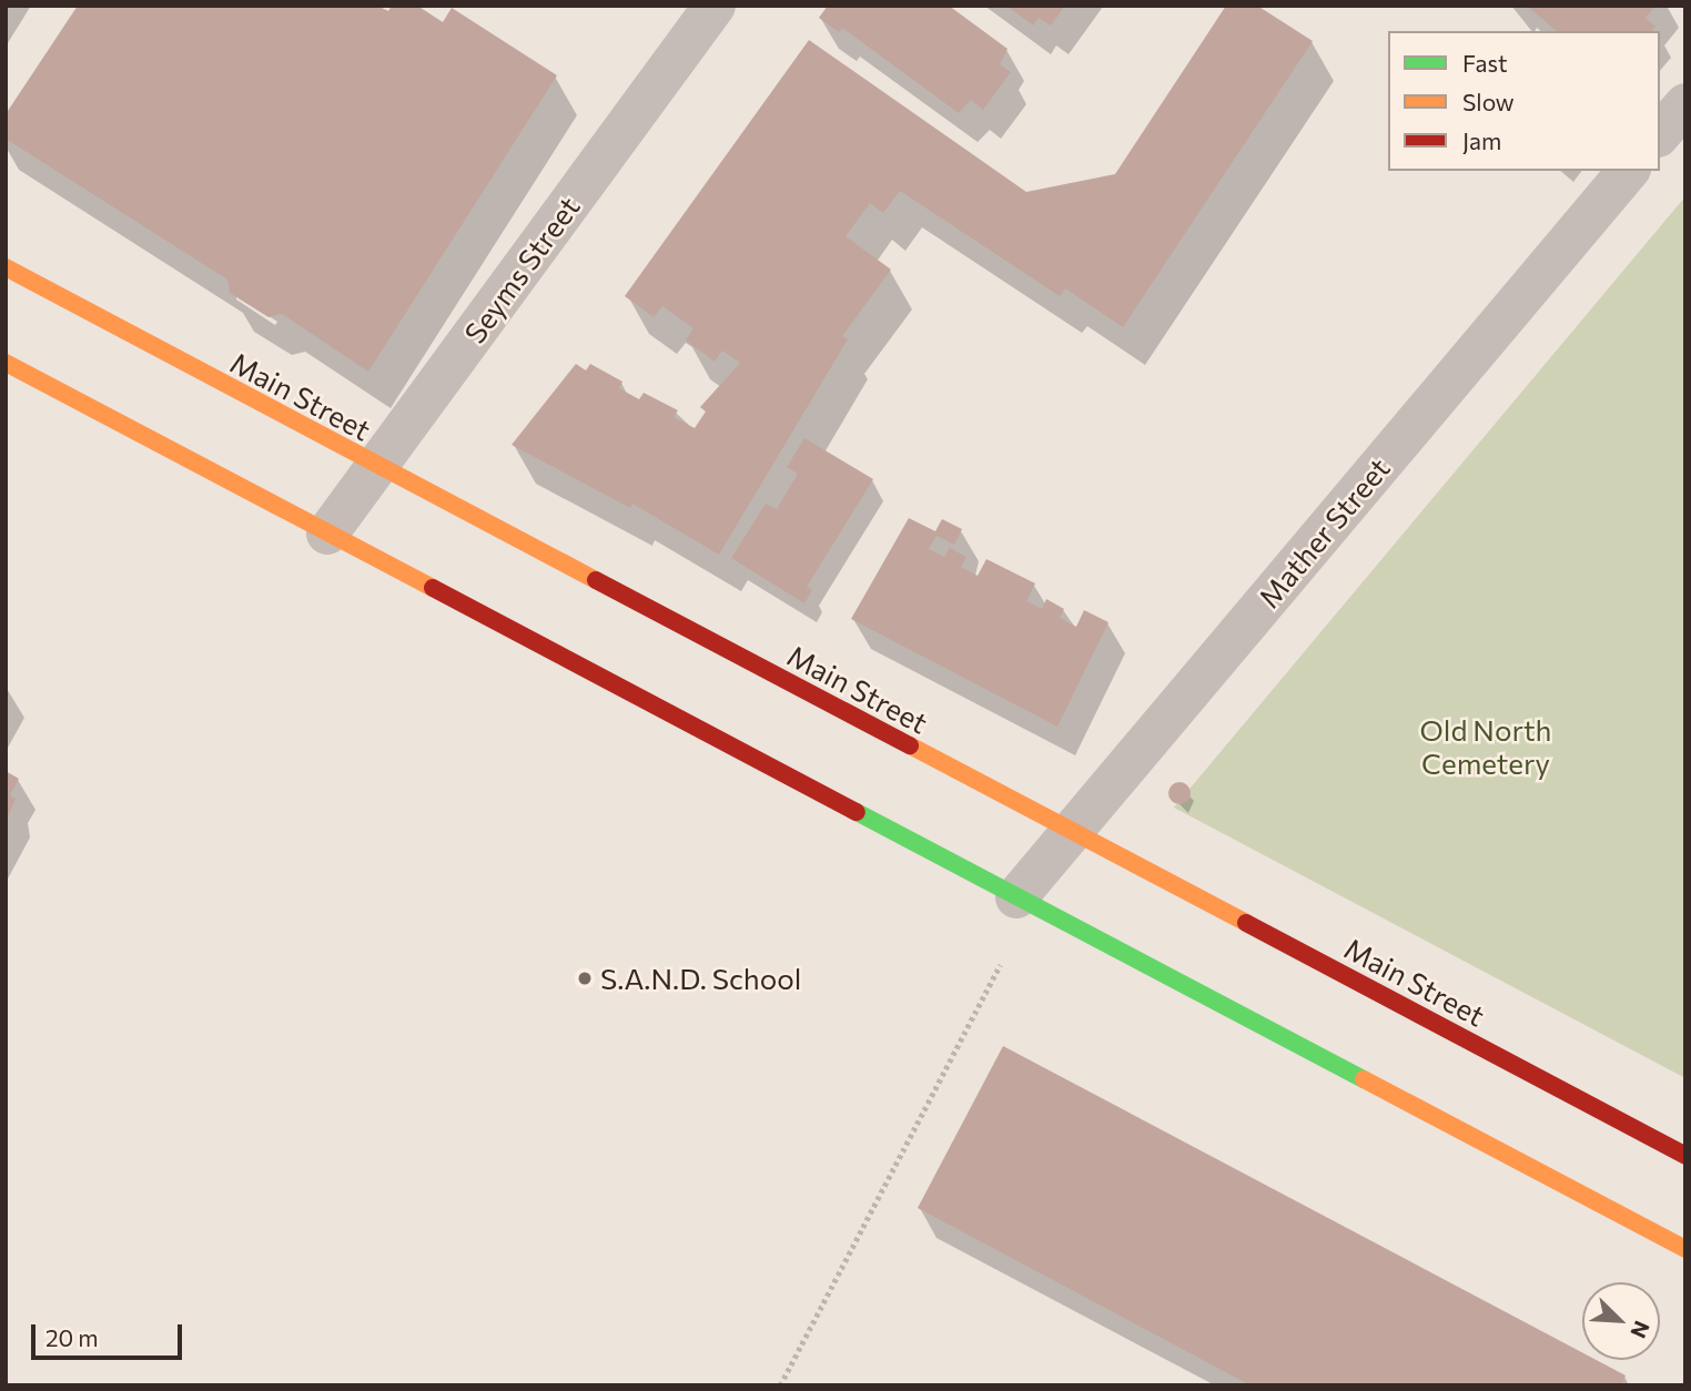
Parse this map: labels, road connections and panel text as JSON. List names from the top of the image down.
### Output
{
  "streets": {
    "main road": ["Main Street"],
    "street": ["Seyms Street", "Mather Street"]
  },
  "crossings": [
    ["Seyms Street", "Main Street"],
    ["Main Street", "Mather Street"]
  ],
  "parks": ["Old North Cemetery"],
  "places": ["S.A.N.D. School"],
  "legend": ["Fast", "Slow", "Jam"],
  "scale_bar": "20 m",
  "north": "bottom right"
}
